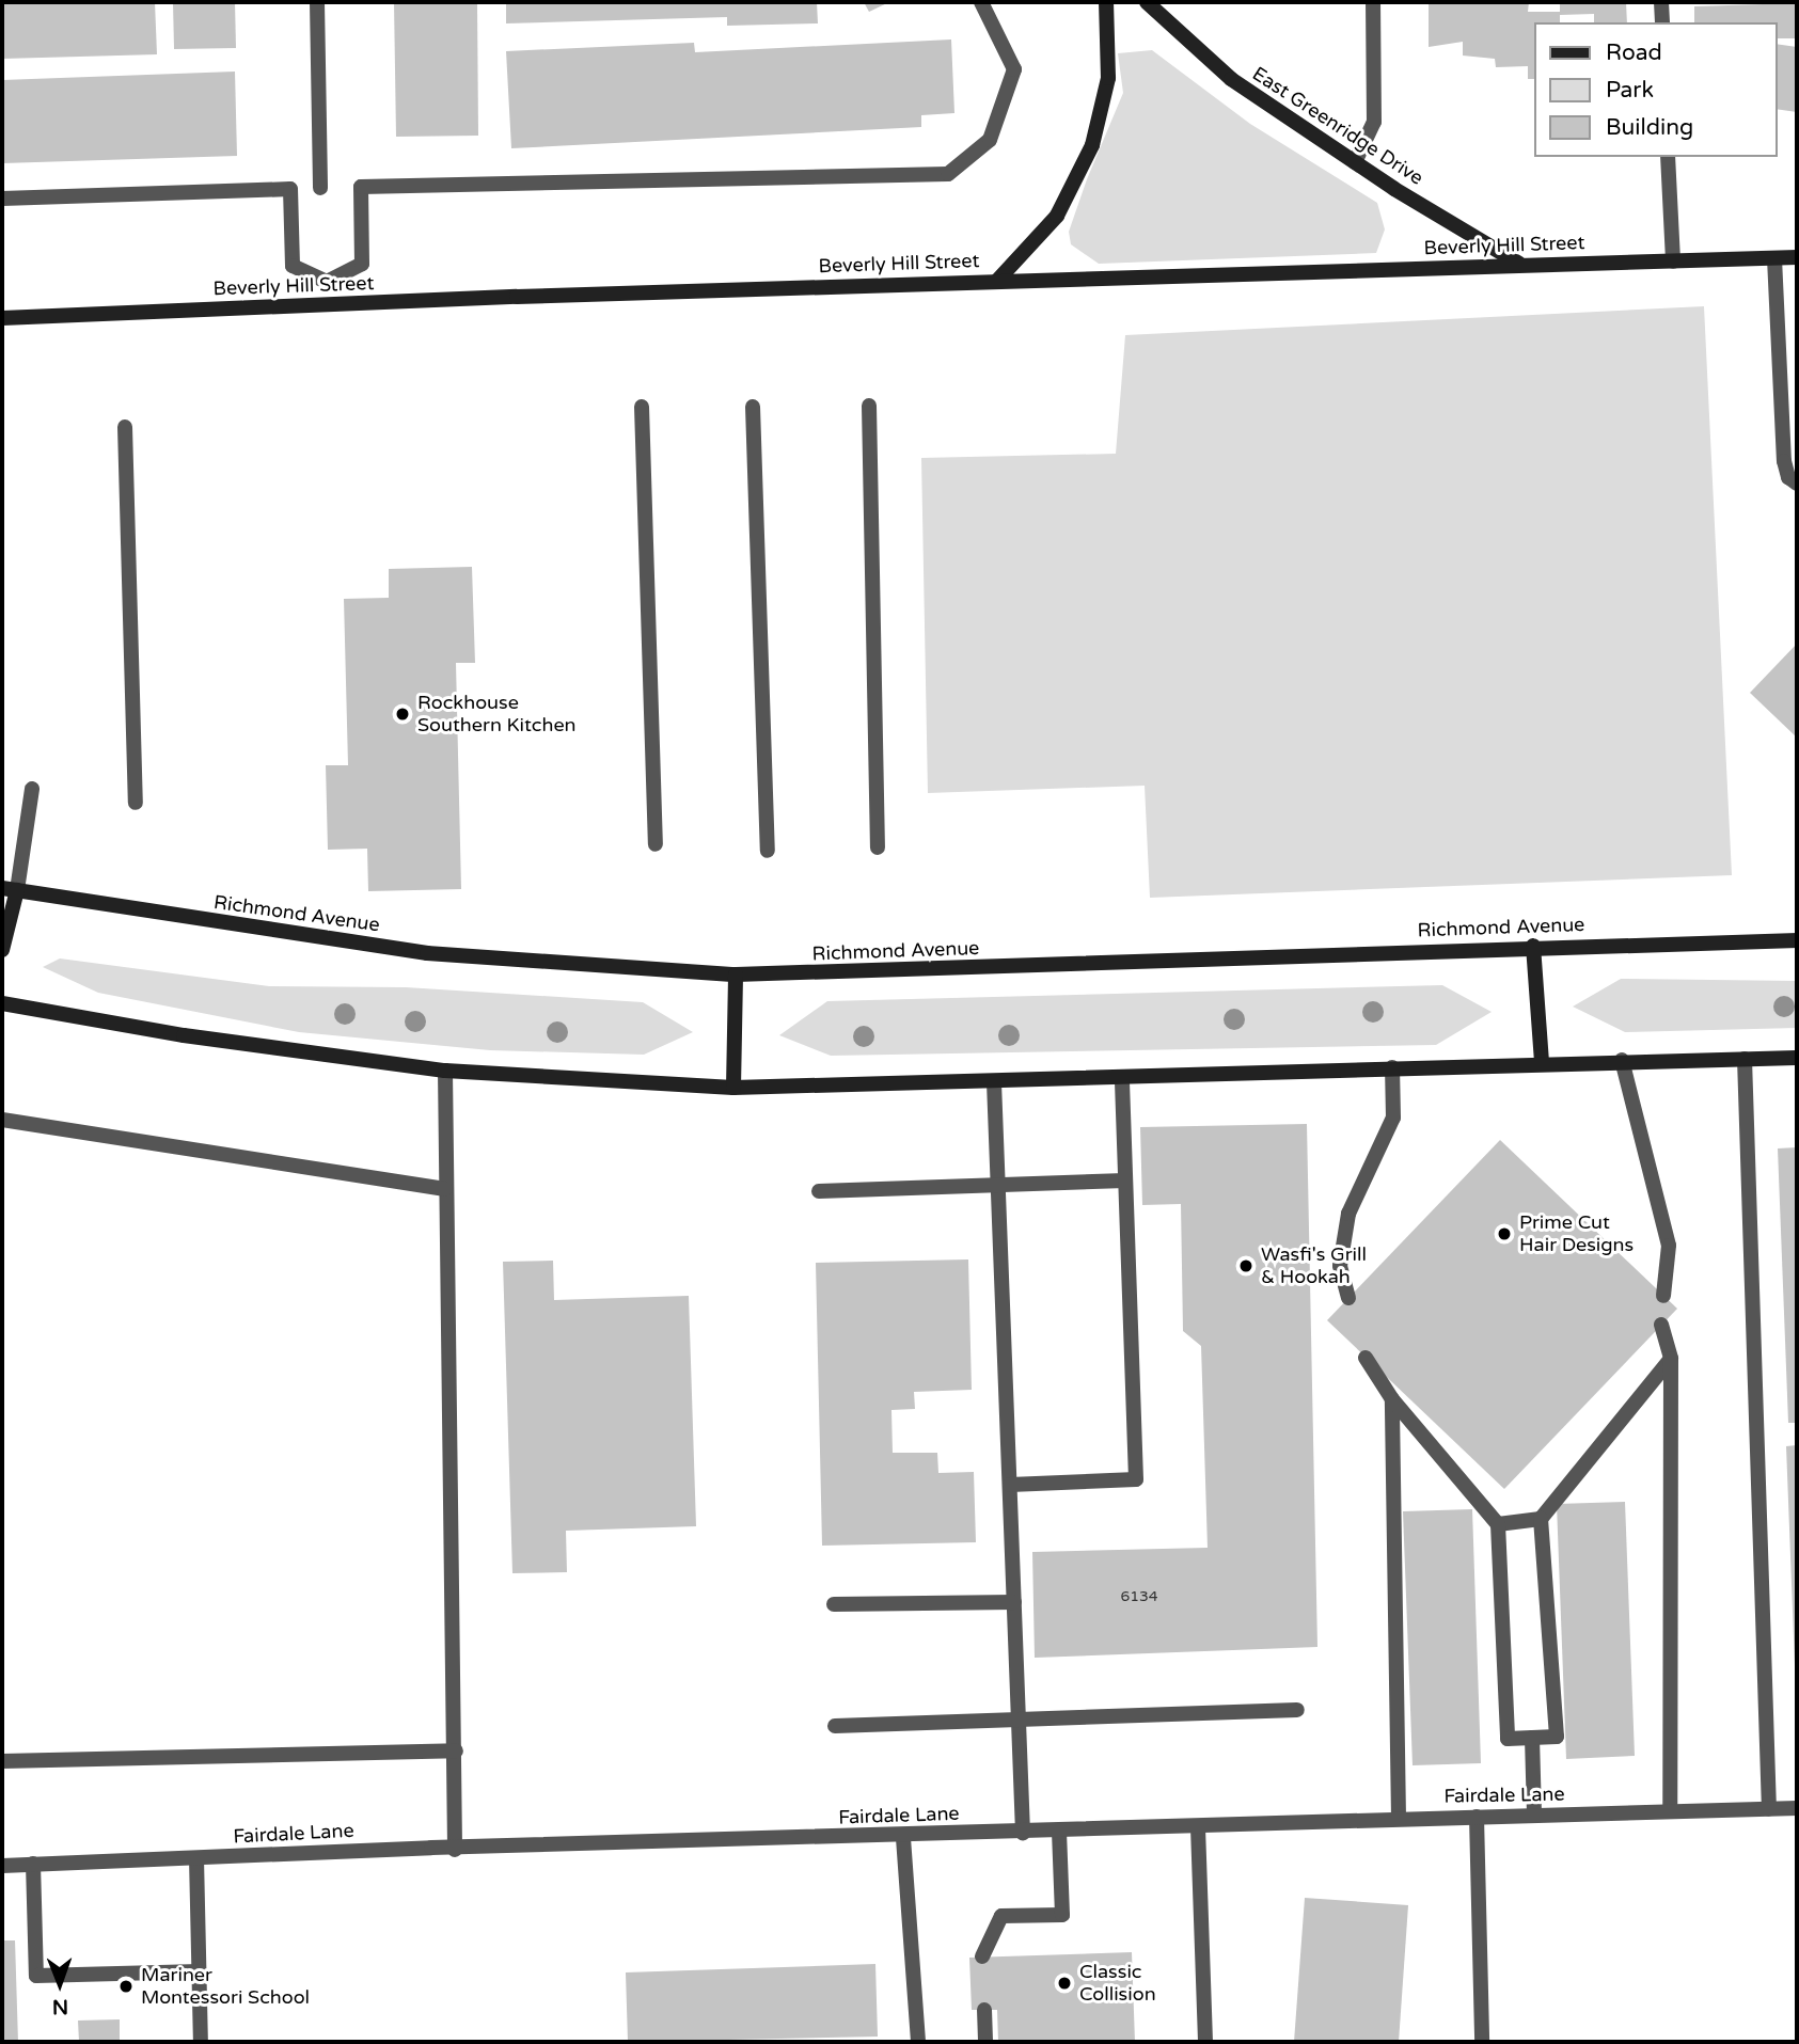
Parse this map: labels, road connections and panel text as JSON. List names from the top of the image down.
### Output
{
  "streets": {
    "main road": ["East Greenridge Drive", "Beverly Hill Street", "Richmond Avenue"],
    "street": ["Fairdale Lane"]
  },
  "crossings": [
    ["East Greenridge Drive", "Beverly Hill Street"]
  ],
  "places": [
    "Rockhouse Southern Kitchen",
    "Prime Cut Hair Designs",
    "Wasfi's Grill & Hookah",
    "Classic Collision",
    "Mariner Montessori School"
  ],
  "house_numbers": ["6134"],
  "legend": ["Road", "Park", "Building"],
  "north": "bottom"
}
